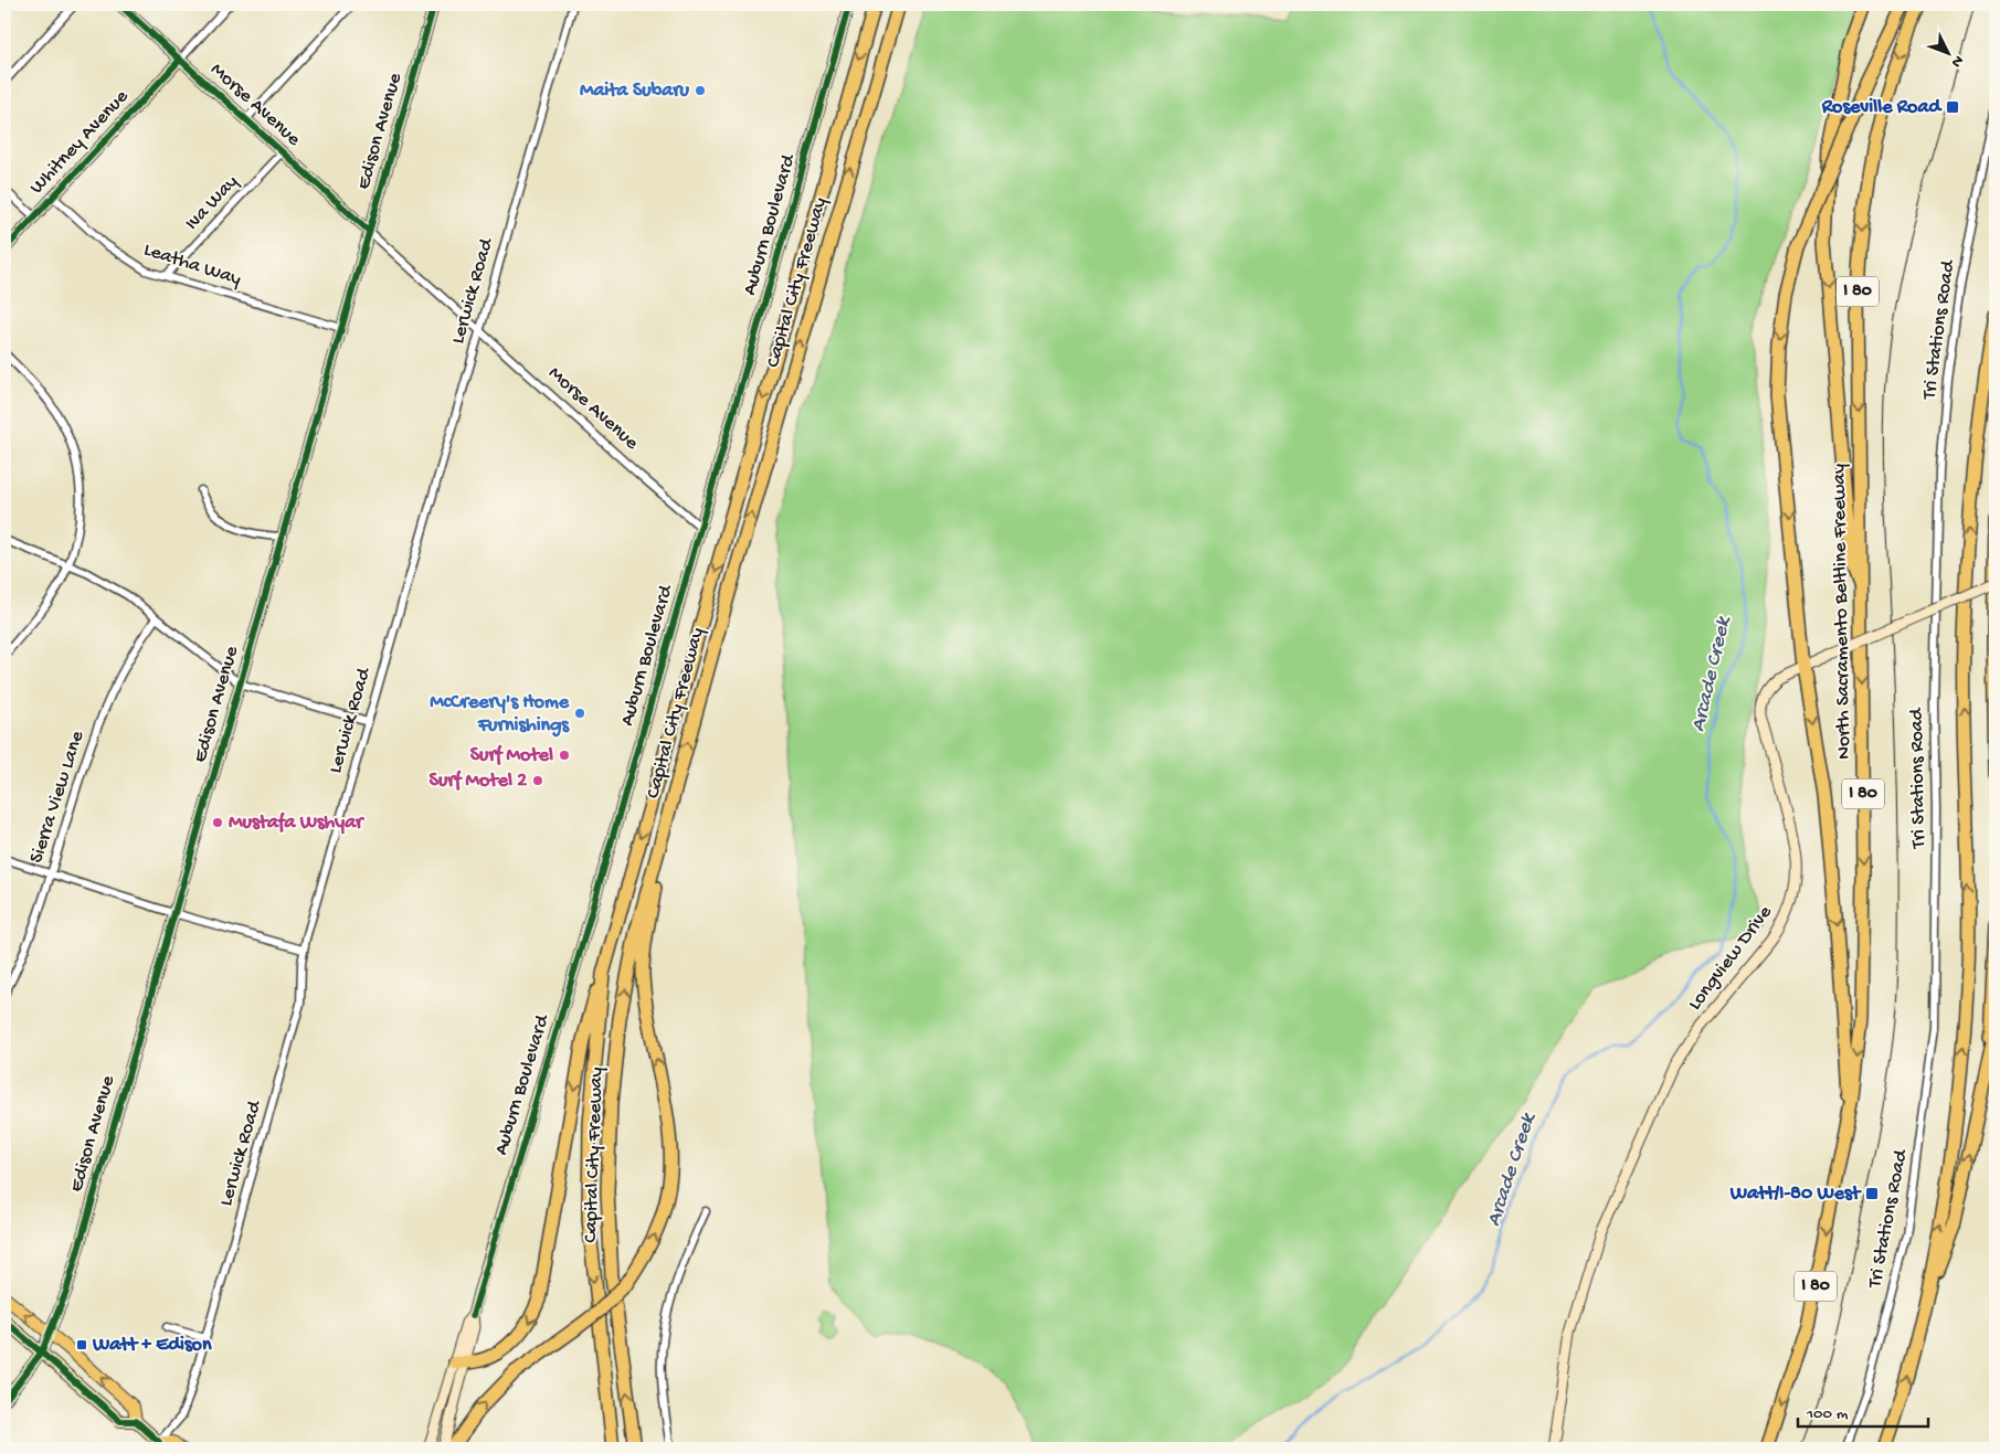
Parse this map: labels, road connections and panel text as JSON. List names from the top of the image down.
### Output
{
  "streets": {
    "highway": ["Capital City Freeway", "I 80", "North Sacramento Beltline Freeway"],
    "street": [
      "Morse Avenue",
      "Edison Avenue",
      "Whitney Avenue",
      "Iva Way",
      "Auburn Boulevard",
      "Leatha Way",
      "Lerwick Road",
      "Tri Stations Road",
      "Sierra View Lane",
      "Longview Drive"
    ]
  },
  "crossings": [
    ["Morse Avenue", "Edison Avenue"],
    ["Morse Avenue", "Whitney Avenue"],
    ["Morse Avenue", "Iva Way"],
    ["Morse Avenue", "Auburn Boulevard"],
    ["Morse Avenue", "Lerwick Road"],
    ["Edison Avenue", "Leatha Way"],
    ["Whitney Avenue", "Leatha Way"],
    ["Iva Way", "Leatha Way"]
  ],
  "water": ["Arcade Creek"],
  "places": {
    "other": [
      "Maita Subaru",
      "McCreery's Home Furnishings",
      "Surf Motel",
      "Surf Motel 2",
      "Mustafa Wshyar"
    ],
    "transit": ["Roseville Road", "Watt/I-80 West", "Watt + Edison"]
  },
  "scale_bar": "100 m",
  "north": "bottom right"
}
